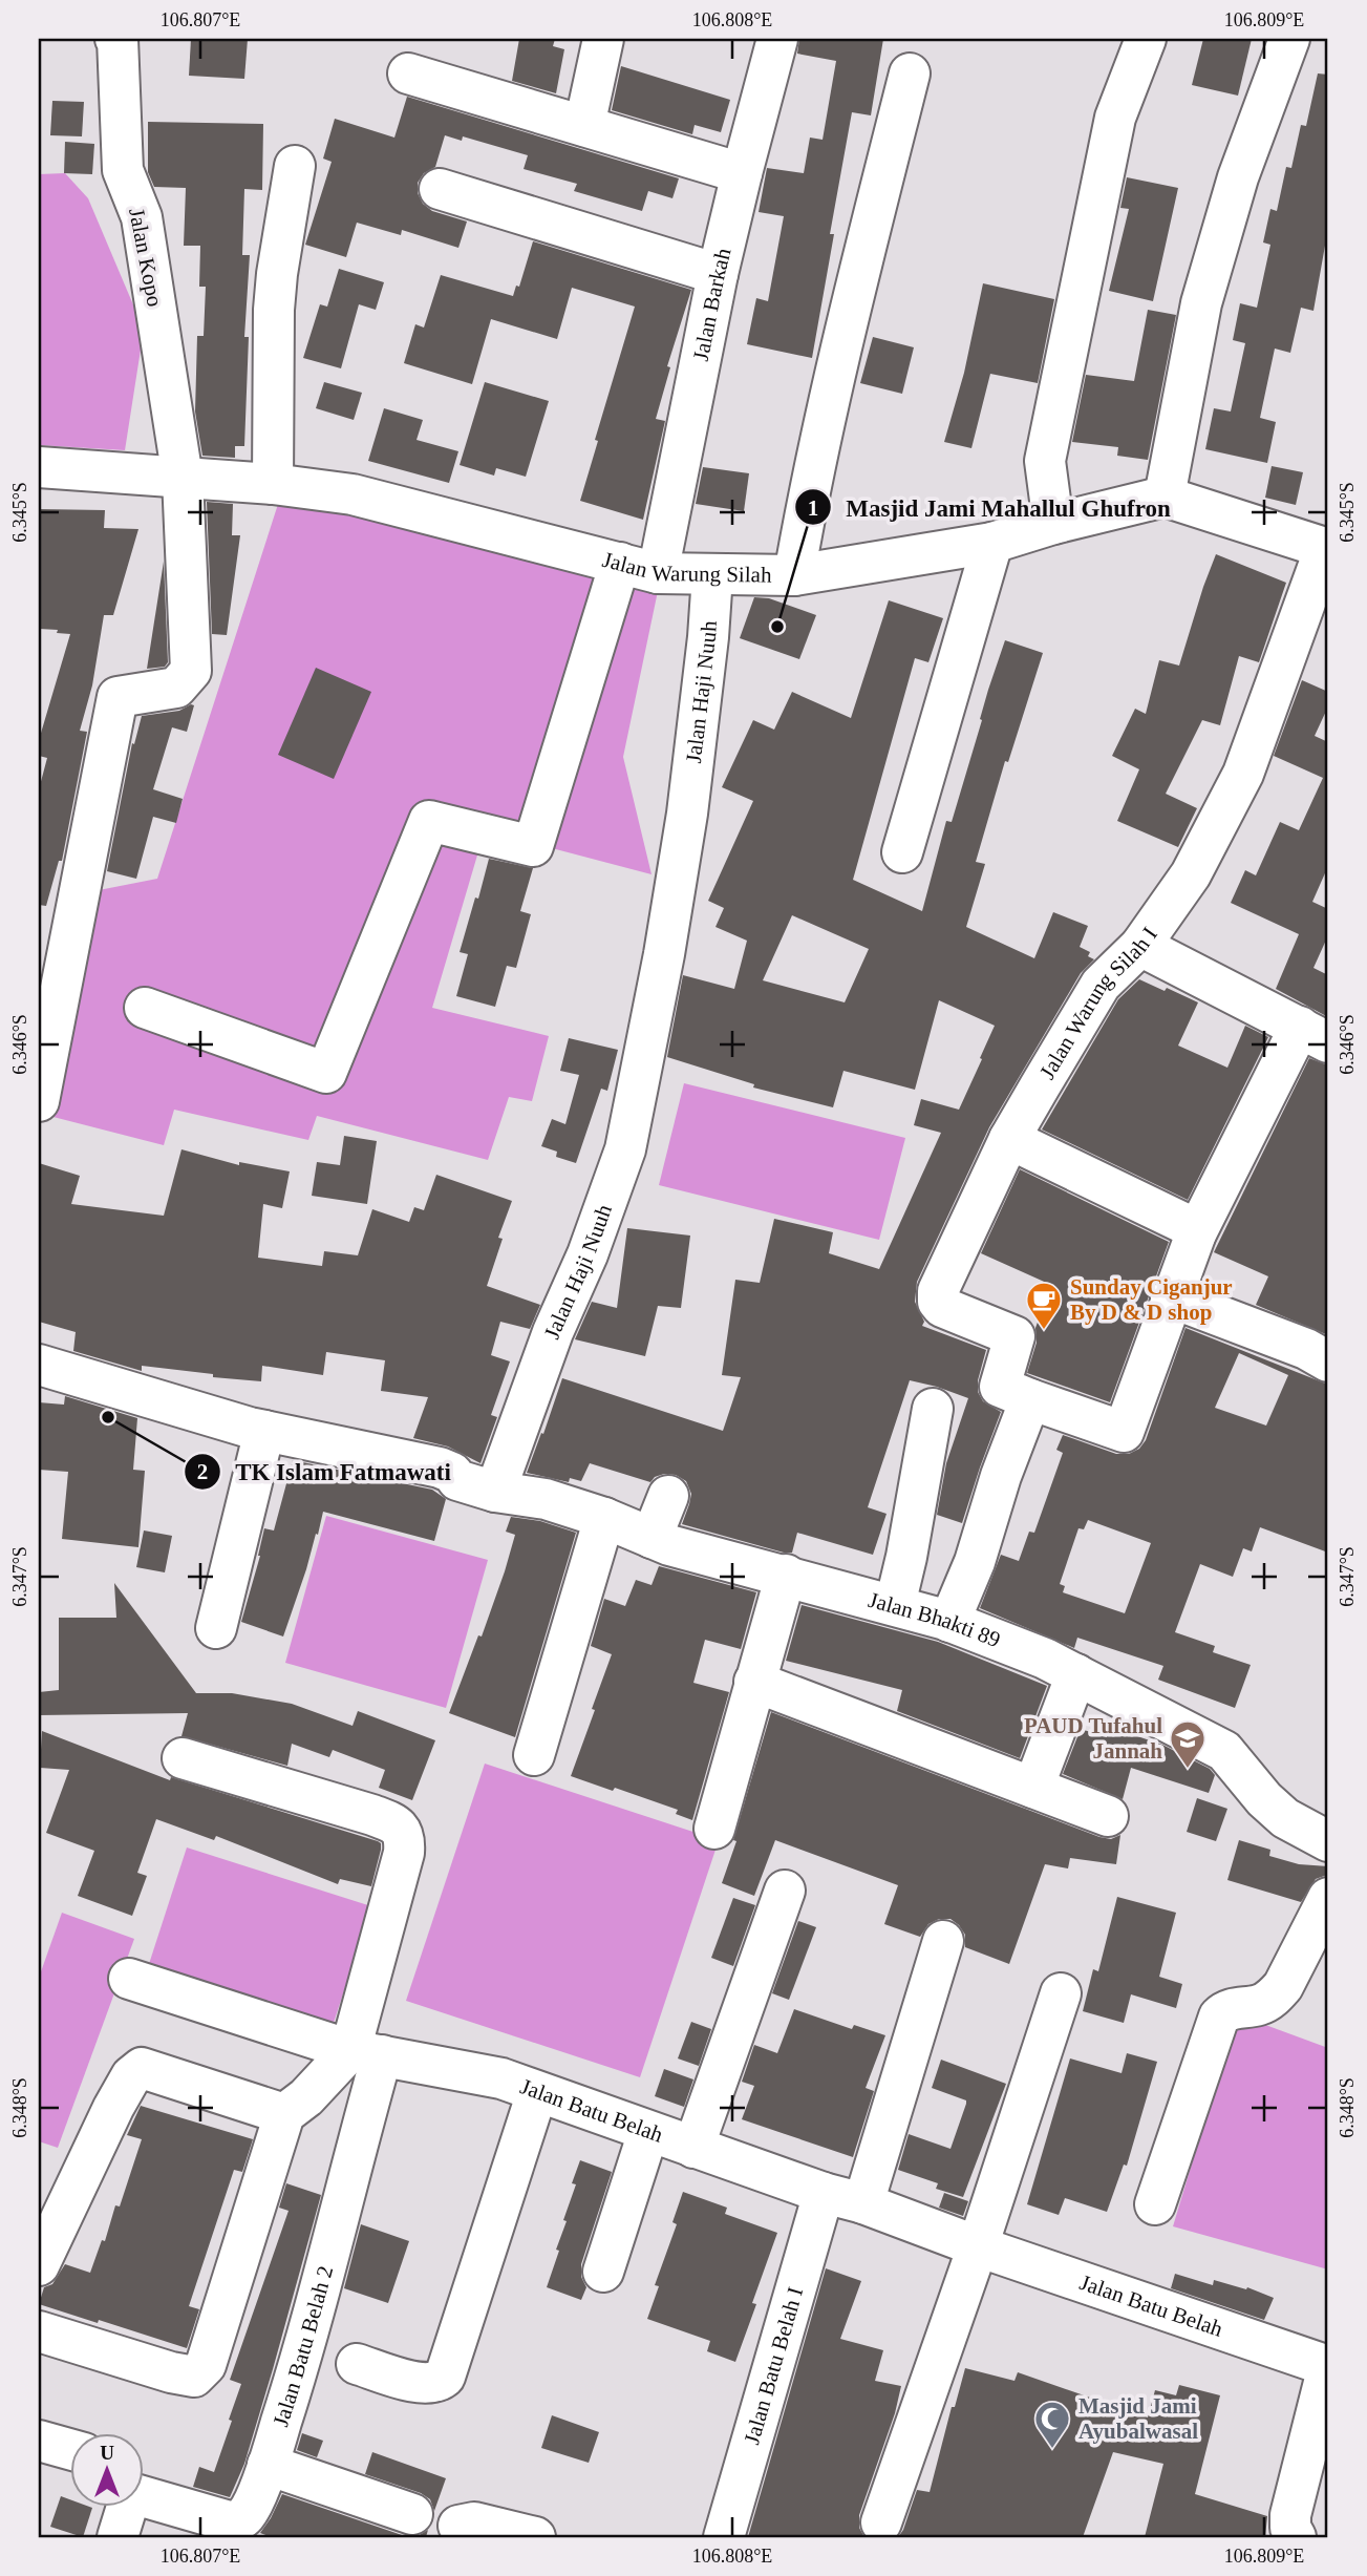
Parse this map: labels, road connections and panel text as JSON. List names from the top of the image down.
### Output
{
  "streets": {
    "street": [
      "Jalan Kopo",
      "Jalan Barkah",
      "Jalan Warung Silah",
      "Jalan Haji Nuuh",
      "Jalan Warung Silah I",
      "Jalan Bhakti 89",
      "Jalan Batu Belah",
      "Jalan Batu Belah 2",
      "Jalan Batu Belah I"
    ]
  },
  "crossings": [
    ["Jalan Kopo", "Jalan Warung Silah"],
    ["Jalan Barkah", "Jalan Warung Silah"],
    ["Jalan Warung Silah", "Jalan Haji Nuuh"],
    ["Jalan Haji Nuuh", "Jalan Bhakti 89"],
    ["Jalan Batu Belah", "Jalan Batu Belah 2"],
    ["Jalan Batu Belah", "Jalan Batu Belah I"]
  ],
  "places": {
    "other": ["Masjid Jami Mahallul Ghufron", "TK Islam Fatmawati"],
    "cafe": ["Sunday Ciganjur By D & D shop"],
    "school or university": ["PAUD Tufahul Jannah"],
    "mosque": ["Masjid Jami Ayubalwasal"]
  },
  "north": "top",
  "coordinates": [
    "106.807°E",
    "106.808°E",
    "106.809°E",
    "6.345°S",
    "6.346°S",
    "6.347°S",
    "6.348°S"
  ]
}
